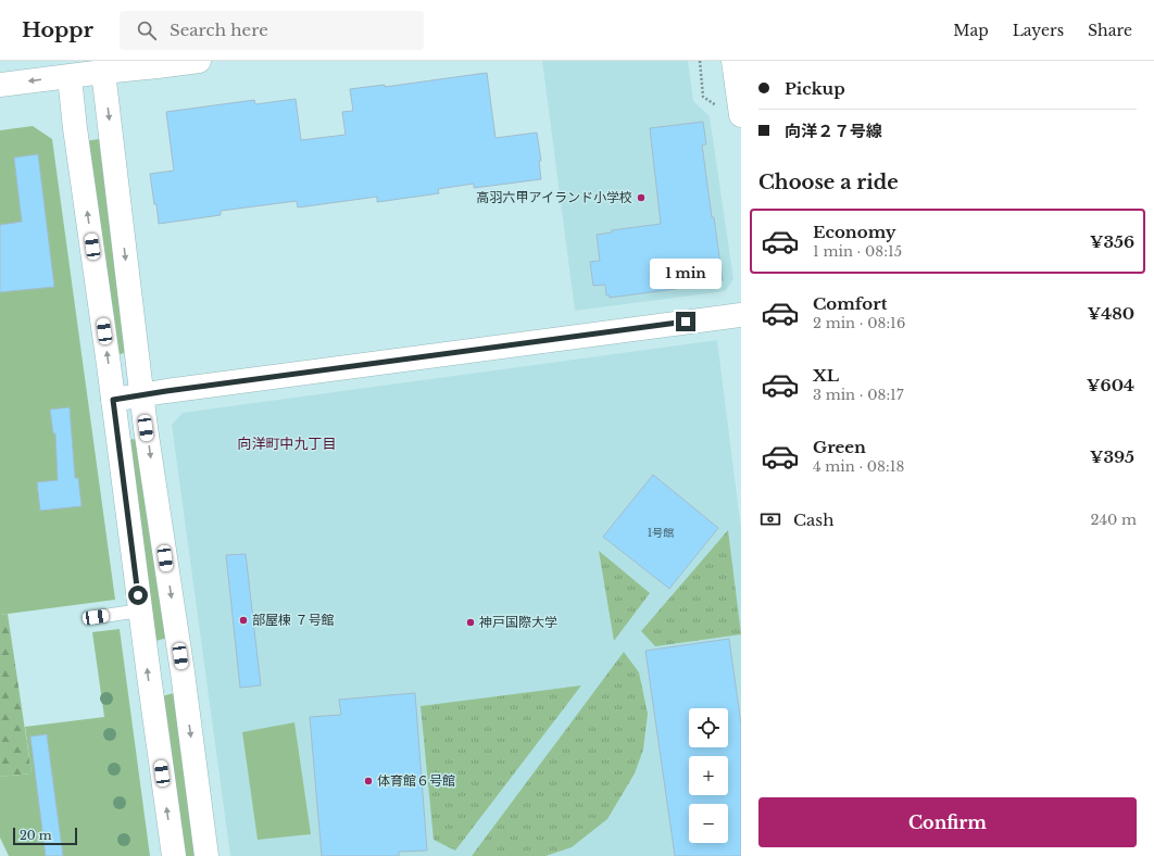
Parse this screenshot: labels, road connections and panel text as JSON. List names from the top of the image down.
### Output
{
  "districts": ["向洋町中九丁目"],
  "places": [
    "高羽六甲アイランド小学校",
    "部屋棟 ７号館",
    "神戸国際大学",
    "体育館６号館"
  ],
  "house_numbers": ["1号館"],
  "scale_bar": "20 m",
  "page": {
    "header": "Hoppr",
    "search": "Search here",
    "nav": ["Map", "Layers", "Share"],
    "banner": ["Pickup", "向洋２７号線"],
    "heading": "Choose a ride",
    "list": [
      {
        "name": "Economy",
        "note": "1 min · 08:15",
        "value": "¥356"
      },
      {
        "name": "Comfort",
        "note": "2 min · 08:16",
        "value": "¥480"
      },
      {
        "name": "XL",
        "note": "3 min · 08:17",
        "value": "¥604"
      },
      {
        "name": "Green",
        "note": "4 min · 08:18",
        "value": "¥395"
      }
    ],
    "bubble": "1 min",
    "pay": ["Cash", "240 m"],
    "map_buttons": ["+", "−"],
    "buttons": "Confirm",
    "scale": "20 m"
  }
}
